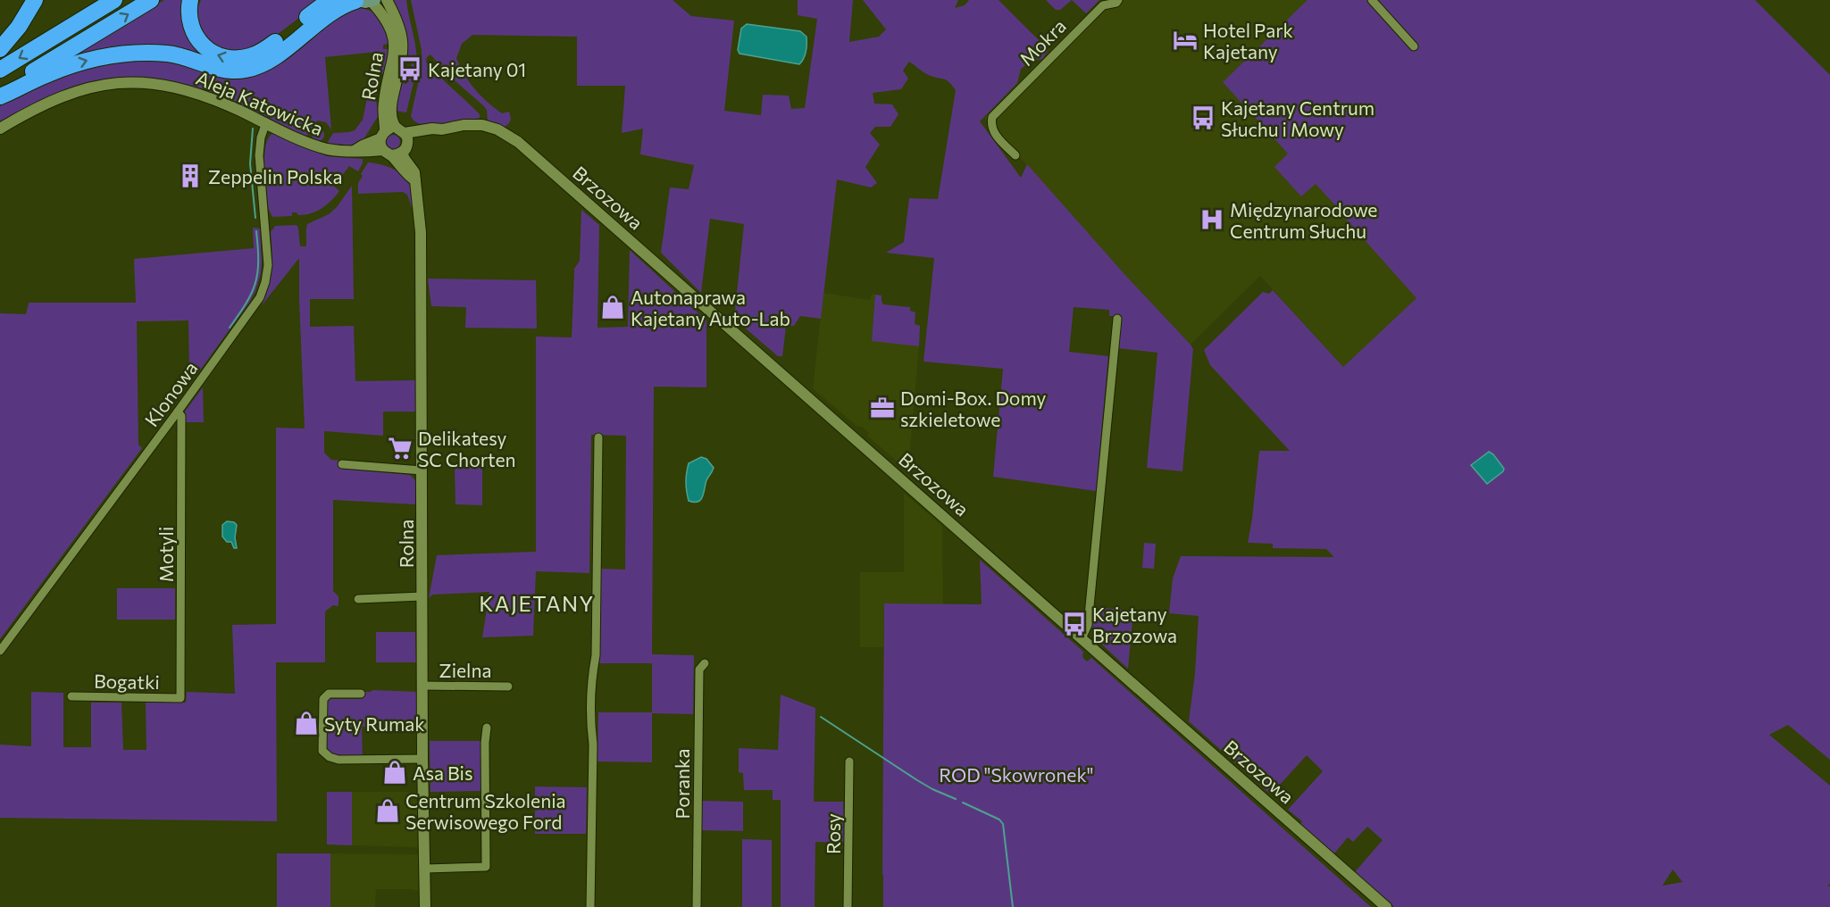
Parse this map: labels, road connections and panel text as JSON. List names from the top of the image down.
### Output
{
  "streets": {
    "street": [
      "Mokra",
      "Rolna",
      "Aleja Katowicka",
      "Brzozowa",
      "Klonowa",
      "Motyli",
      "Zielna",
      "Bogatki",
      "Poranka",
      "Rosy"
    ]
  },
  "crossings": [
    ["Rolna", "Aleja Katowicka"],
    ["Rolna", "Brzozowa"],
    ["Rolna", "Zielna"],
    ["Aleja Katowicka", "Brzozowa"],
    ["Aleja Katowicka", "Klonowa"],
    ["Klonowa", "Motyli"],
    ["Motyli", "Bogatki"]
  ],
  "districts": ["KAJETANY"],
  "parks": ["ROD \"Skowronek\""],
  "places": {
    "hotel": ["Hotel Park Kajetany"],
    "bus stop": ["Kajetany 01", "Kajetany Centrum Słuchu i Mowy", "Kajetany Brzozowa"],
    "building": ["Zeppelin Polska"],
    "hospital": ["Międzynarodowe Centrum Słuchu"],
    "shop": [
      "Autonaprawa Kajetany Auto-Lab",
      "Syty Rumak",
      "Asa Bis",
      "Centrum Szkolenia Serwisowego Ford"
    ],
    "office": ["Domi-Box. Domy szkieletowe"],
    "supermarket": ["Delikatesy SC Chorten"]
  }
}
